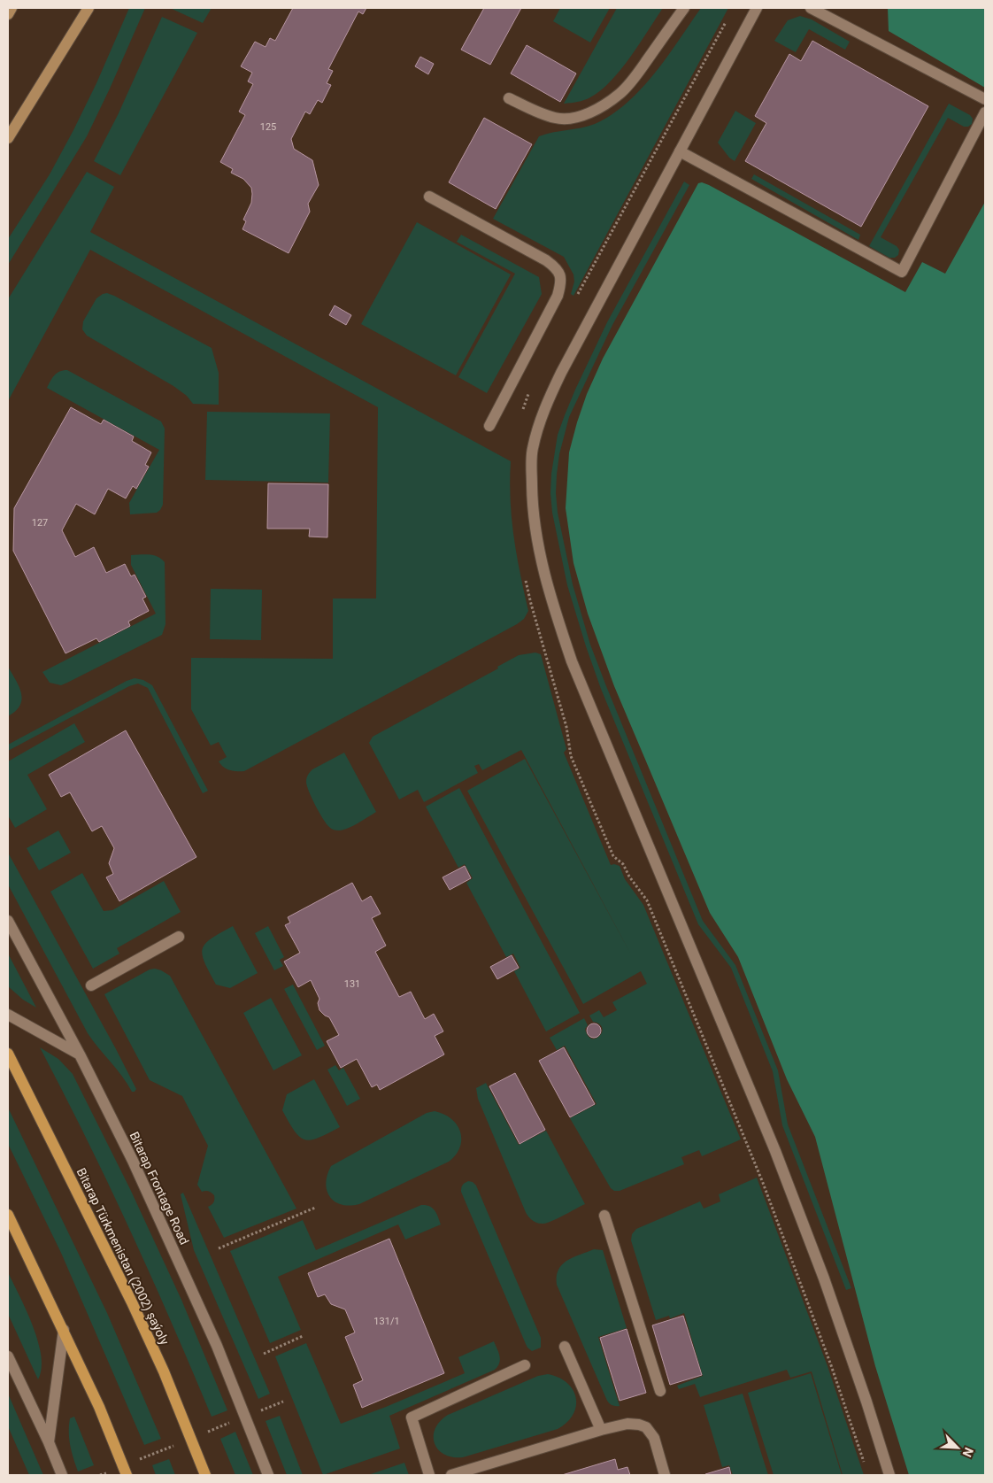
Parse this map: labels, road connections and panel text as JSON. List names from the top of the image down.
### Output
{
  "streets": {
    "main road": ["Bitarap Türkmenistan (2002) şaýoly"],
    "street": ["Bitarap Frontage Road"]
  },
  "house_numbers": [
    "125",
    "127",
    "131",
    "131/1"
  ],
  "north": "bottom right"
}
